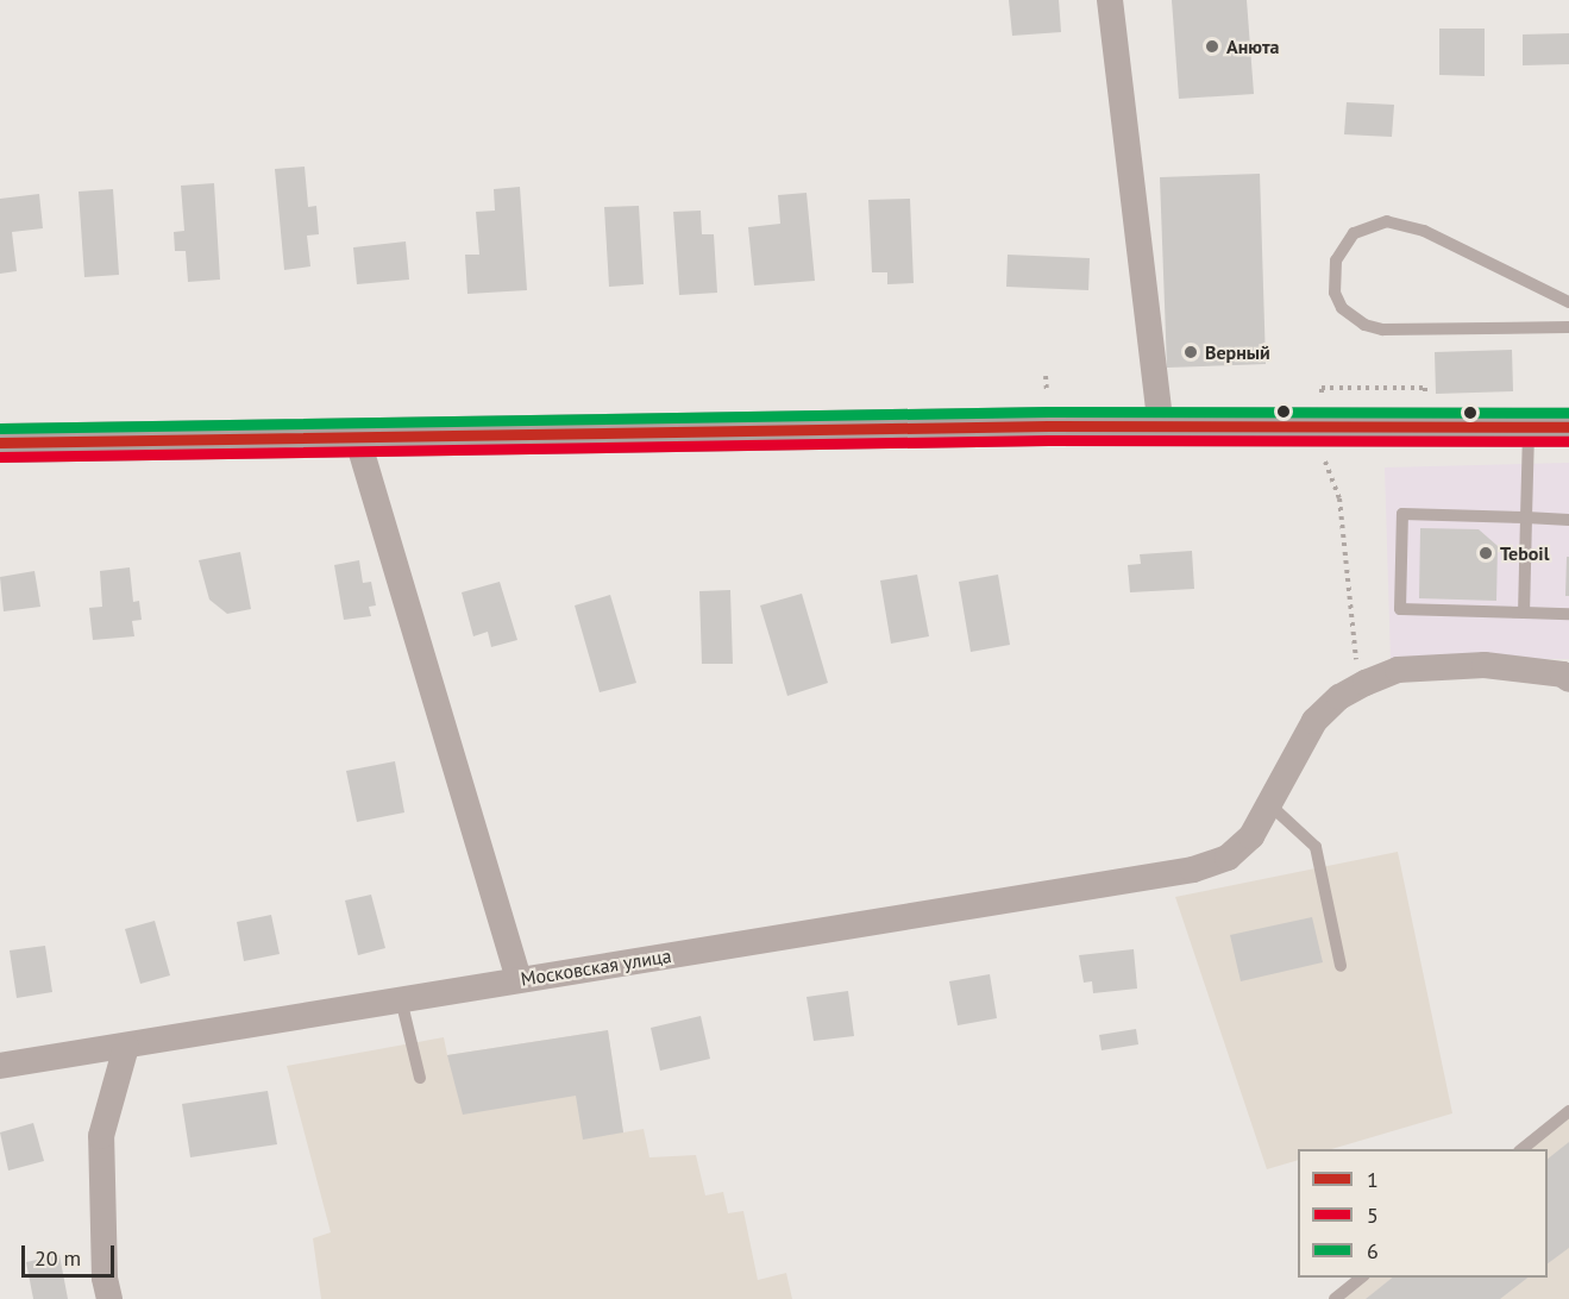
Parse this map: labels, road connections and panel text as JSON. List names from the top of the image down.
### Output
{
  "streets": {
    "street": ["Московская улица"]
  },
  "places": ["Анюта", "Верный", "Teboil"],
  "lines": ["transit line 6", "transit line 1", "transit line 5"],
  "legend": ["1", "5", "6"],
  "scale_bar": "20 m"
}
